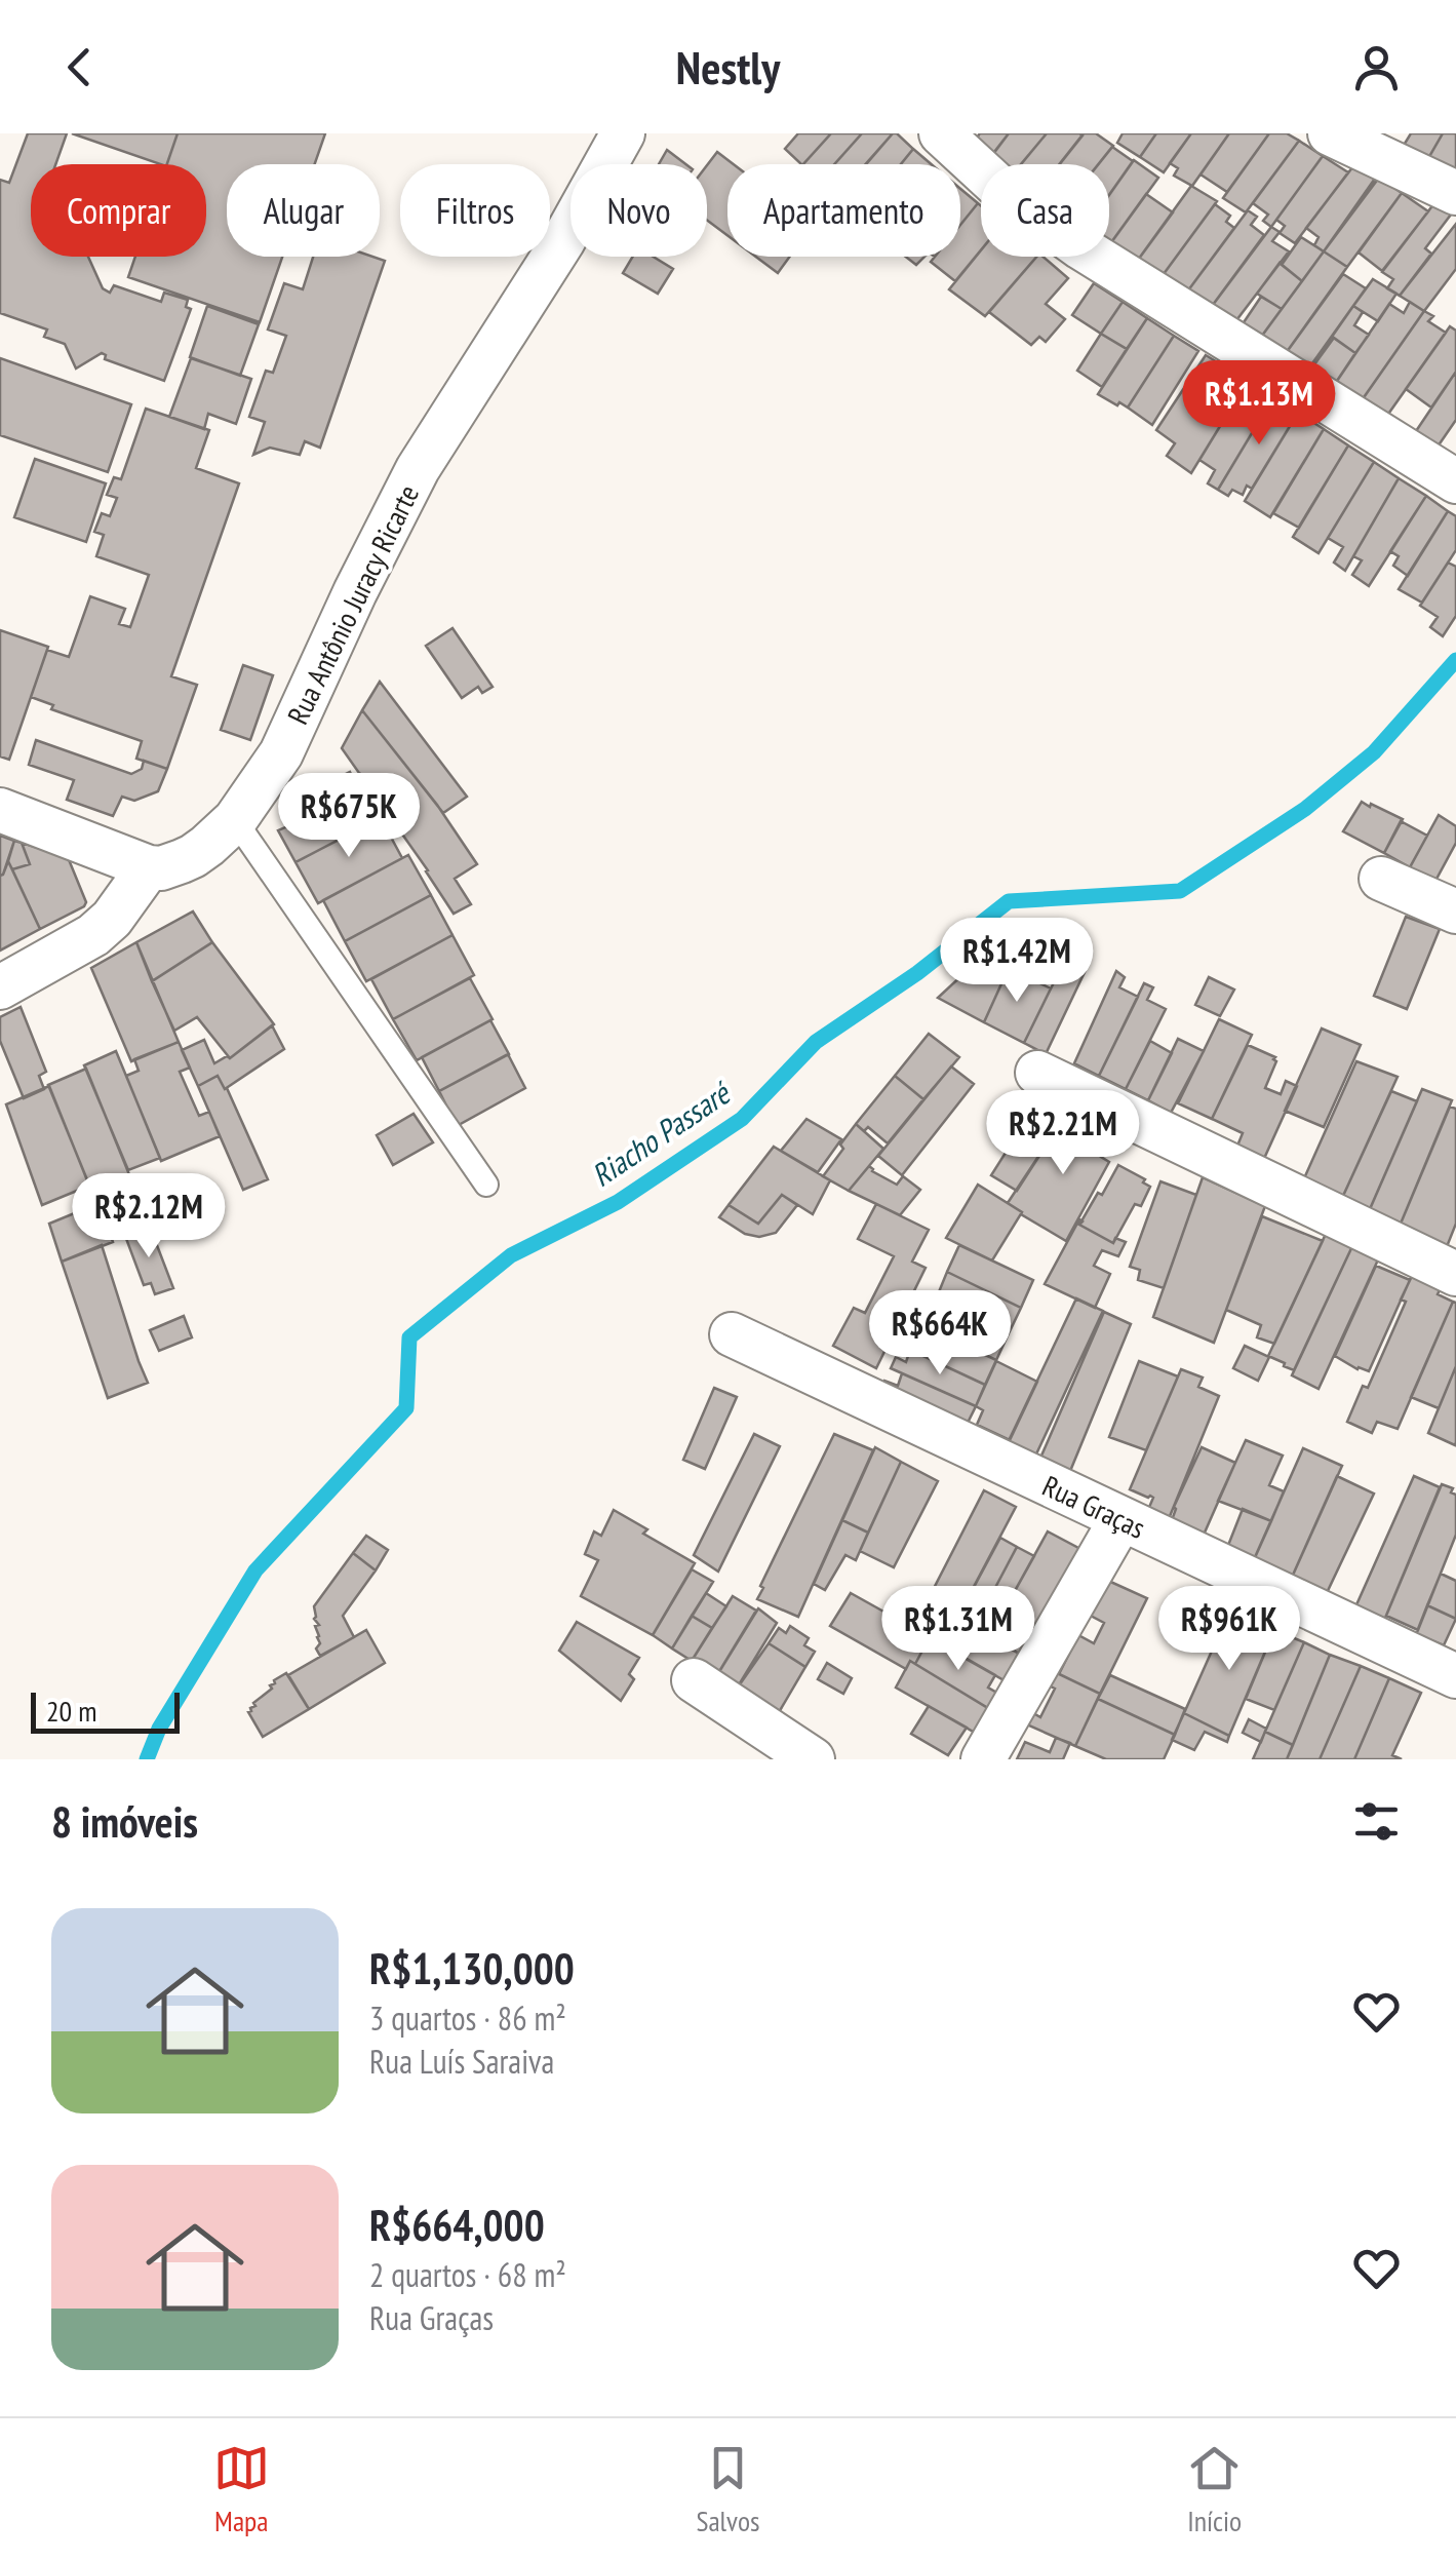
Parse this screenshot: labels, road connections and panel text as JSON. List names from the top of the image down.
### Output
{
  "streets": {
    "street": ["Rua Antônio Juracy Ricarte", "Rua Graças"]
  },
  "water": ["Riacho Passaré"],
  "scale_bar": "20 m",
  "page": {
    "header": "Nestly",
    "chip": [
      "Comprar",
      "Alugar",
      "Filtros",
      "Novo",
      "Apartamento",
      "Casa"
    ],
    "price": [
      "R$1.13M",
      "R$675K",
      "R$1.42M",
      "R$2.21M",
      "R$2.12M",
      "R$664K",
      "R$1.31M",
      "R$961K"
    ],
    "scale": "20 m",
    "heading": "8 imóveis",
    "list": [
      {
        "name": "R$1,130,000",
        "note": "3 quartos · 86 m² · Rua Luís Saraiva"
      },
      {
        "name": "R$664,000",
        "note": "2 quartos · 68 m² · Rua Graças"
      }
    ],
    "tabs": ["Mapa", "Salvos", "Início"]
  }
}
